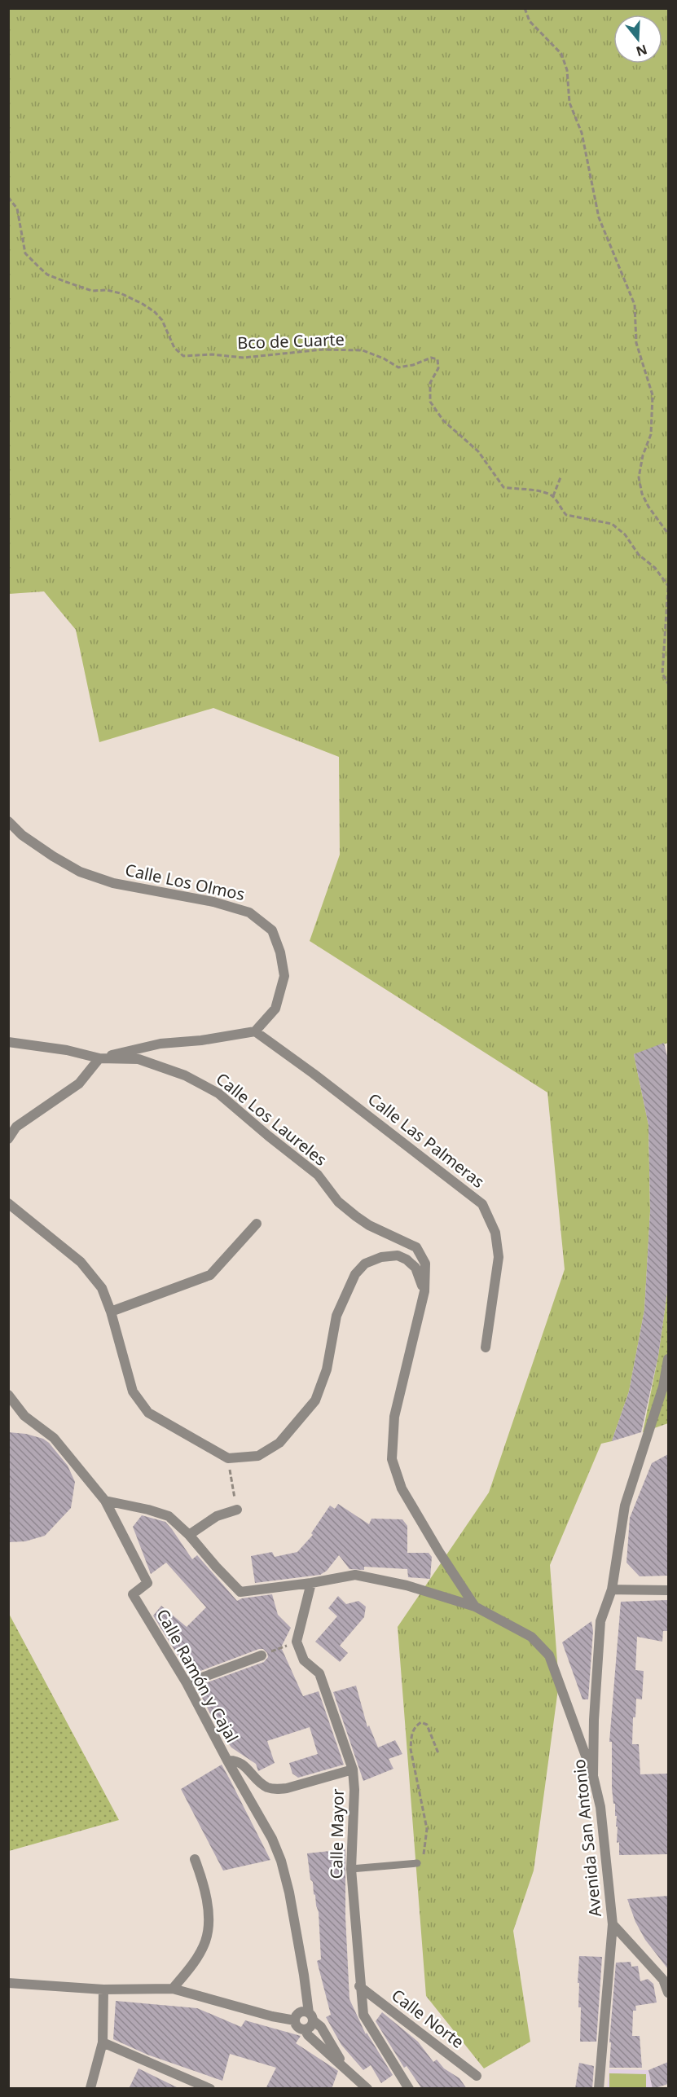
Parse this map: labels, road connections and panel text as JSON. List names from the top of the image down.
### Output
{
  "streets": {
    "street": [
      "Calle Los Olmos",
      "Calle Los Laureles",
      "Calle Las Palmeras",
      "Calle Ramón y Cajal",
      "Calle Mayor",
      "Avenida San Antonio",
      "Calle Norte"
    ],
    "path": ["Bco de Cuarte"]
  },
  "crossings": [
    ["Calle Los Olmos", "Calle Las Palmeras"],
    ["Calle Mayor", "Calle Norte"]
  ],
  "north": "bottom"
}
